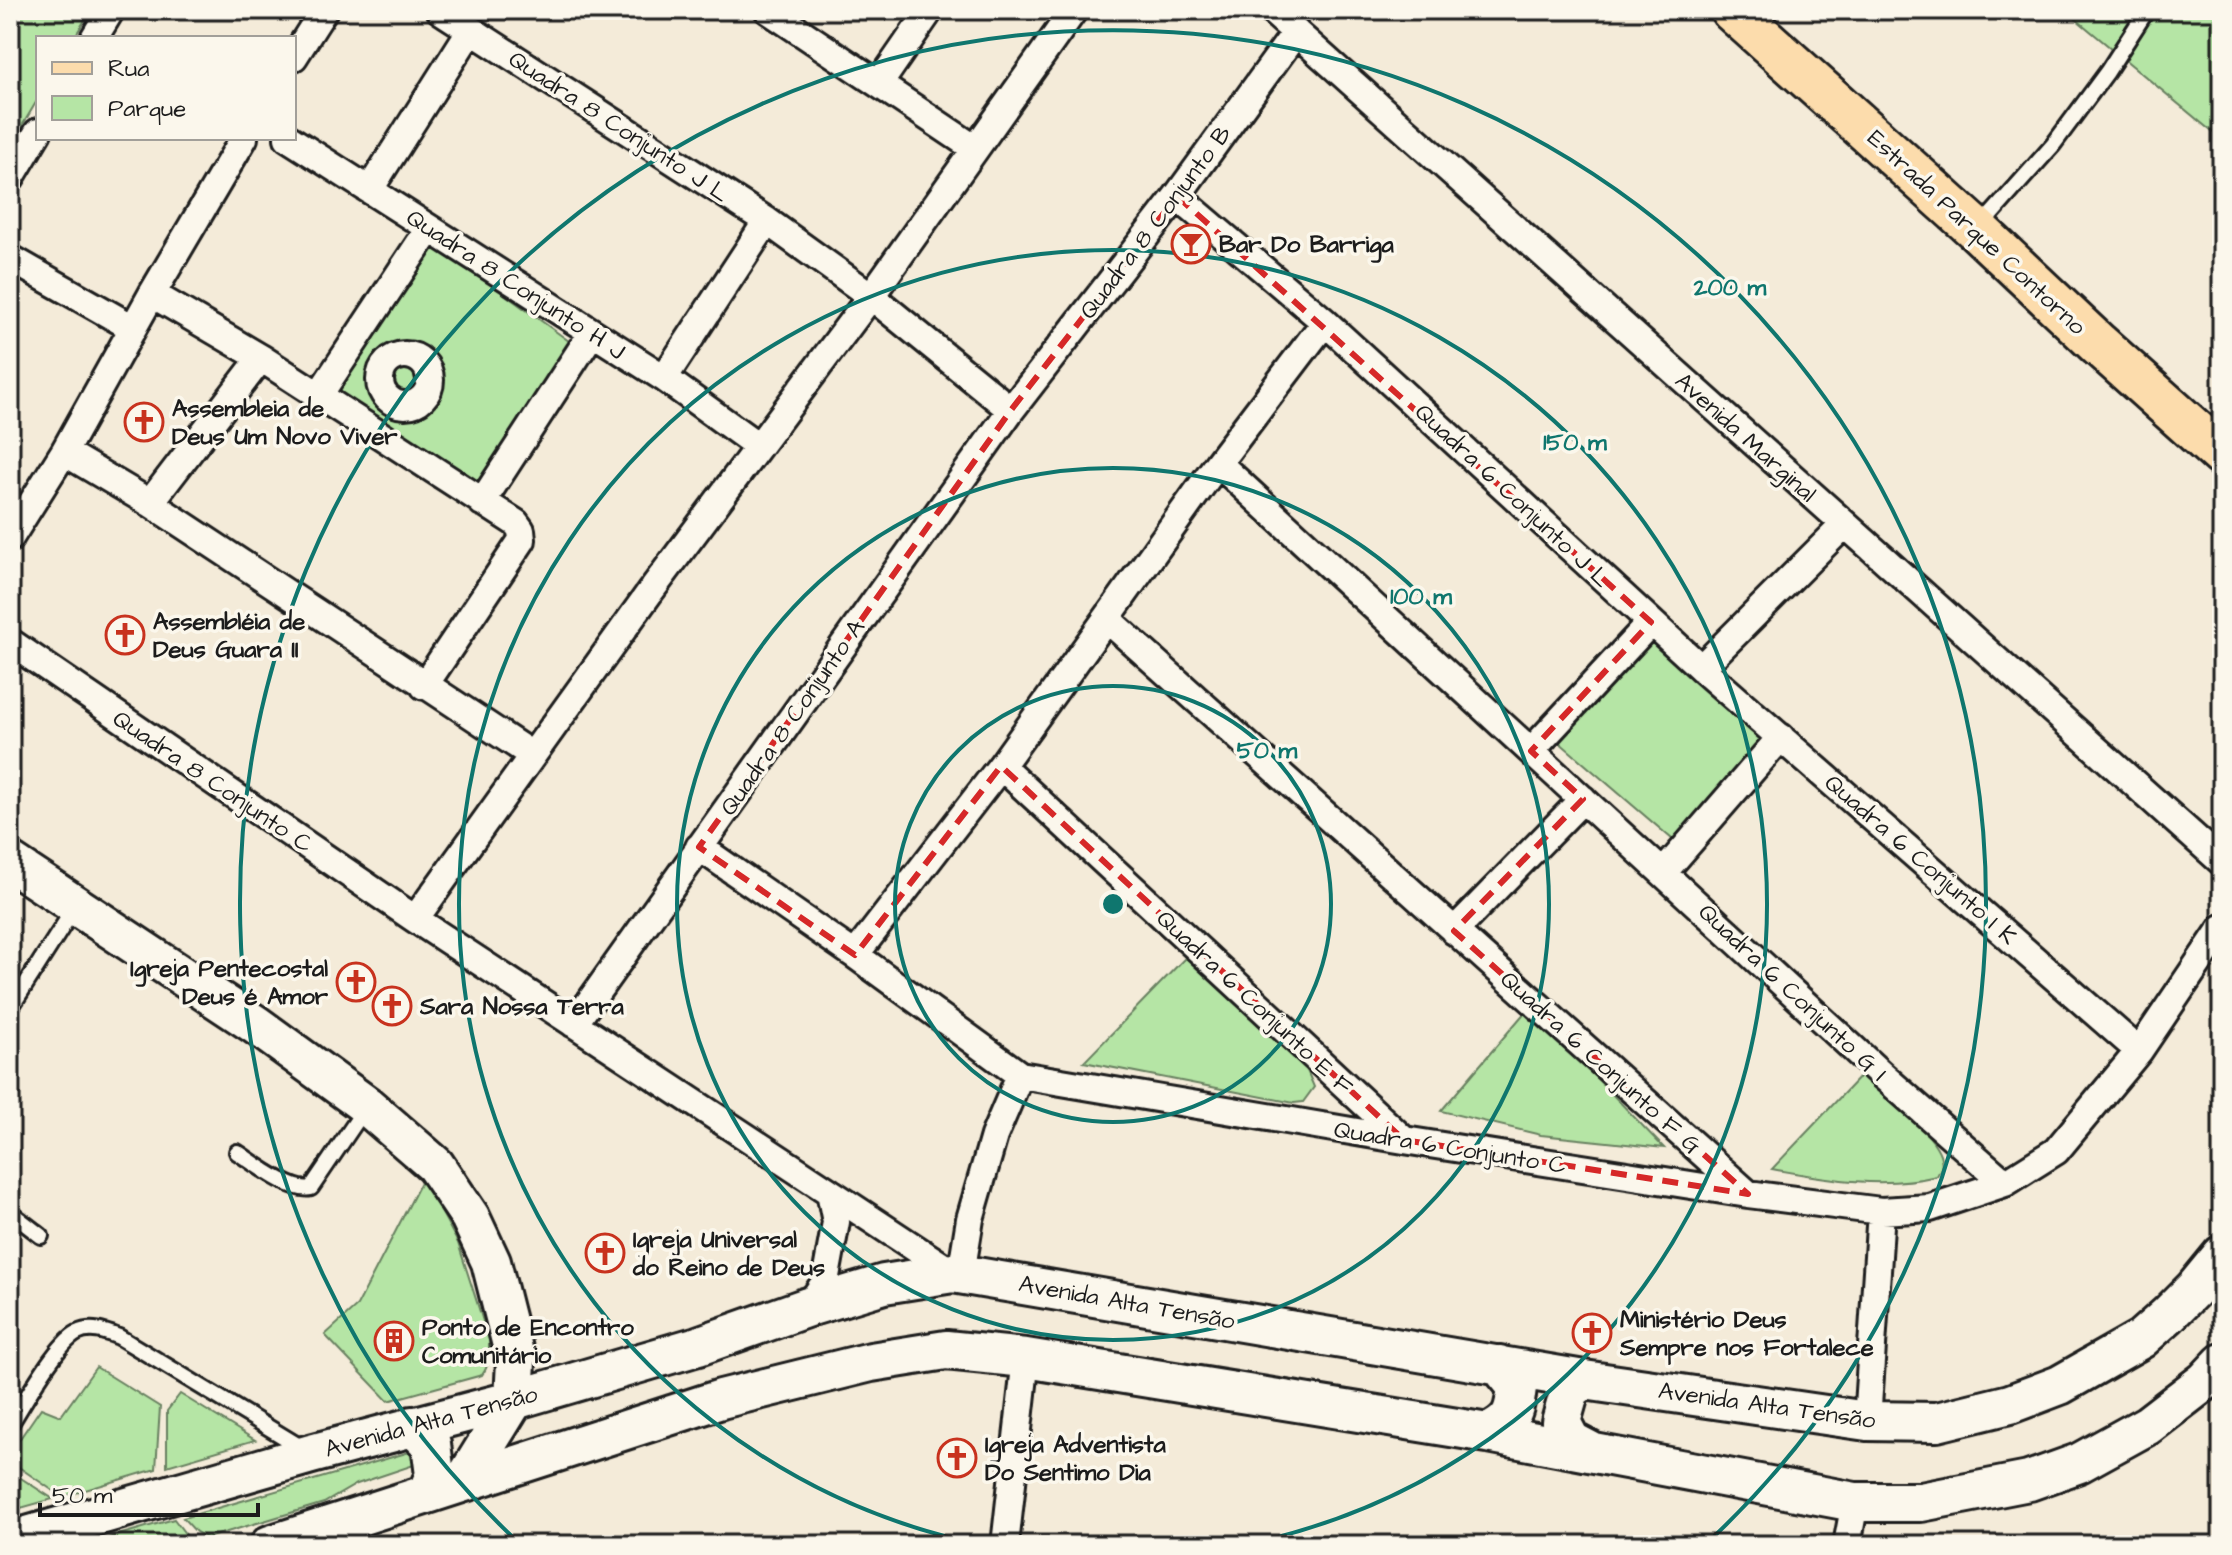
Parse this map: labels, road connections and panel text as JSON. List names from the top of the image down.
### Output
{
  "streets": {
    "main road": ["Estrada Parque Contorno"],
    "street": [
      "Quadra 8 Conjunto J L",
      "Quadra 8 Conjunto B",
      "Quadra 8 Conjunto H J",
      "Avenida Marginal",
      "Quadra 6 Conjunto J L",
      "Quadra 8 Conjunto A",
      "Quadra 8 Conjunto C",
      "Quadra 6 Conjunto I K",
      "Quadra 6 Conjunto G I",
      "Quadra 6 Conjunto E F",
      "Quadra 6 Conjunto F G",
      "Quadra 6 Conjunto C",
      "Avenida Alta Tensão"
    ]
  },
  "crossings": [
    ["Quadra 8 Conjunto J L", "Quadra 8 Conjunto B"],
    ["Quadra 8 Conjunto J L", "Quadra 8 Conjunto A"],
    ["Quadra 8 Conjunto B", "Avenida Marginal"],
    ["Quadra 8 Conjunto B", "Quadra 6 Conjunto J L"],
    ["Quadra 8 Conjunto B", "Quadra 8 Conjunto A"],
    ["Quadra 6 Conjunto J L", "Quadra 6 Conjunto I K"],
    ["Quadra 8 Conjunto A", "Quadra 8 Conjunto C"],
    ["Quadra 8 Conjunto C", "Avenida Alta Tensão"],
    ["Quadra 6 Conjunto I K", "Quadra 6 Conjunto C"],
    ["Quadra 6 Conjunto G I", "Quadra 6 Conjunto C"],
    ["Quadra 6 Conjunto E F", "Quadra 6 Conjunto C"],
    ["Quadra 6 Conjunto F G", "Quadra 6 Conjunto C"]
  ],
  "places": {
    "bar": ["Bar Do Barriga"],
    "church": [
      "Assembleia de Deus Um Novo Viver",
      "Assembléia de Deus Guara II",
      "Igreja Pentecostal Deus é Amor",
      "Sara Nossa Terra",
      "Igreja Universal do Reino de Deus",
      "Ministério Deus Sempre nos Fortalece",
      "Igreja Adventista Do Sentimo Dia"
    ],
    "building": ["Ponto de Encontro Comunitário"]
  },
  "legend": ["Rua", "Parque"],
  "scale_bar": "50 m",
  "rings": [
    "200 m",
    "150 m",
    "100 m",
    "50 m"
  ]
}
